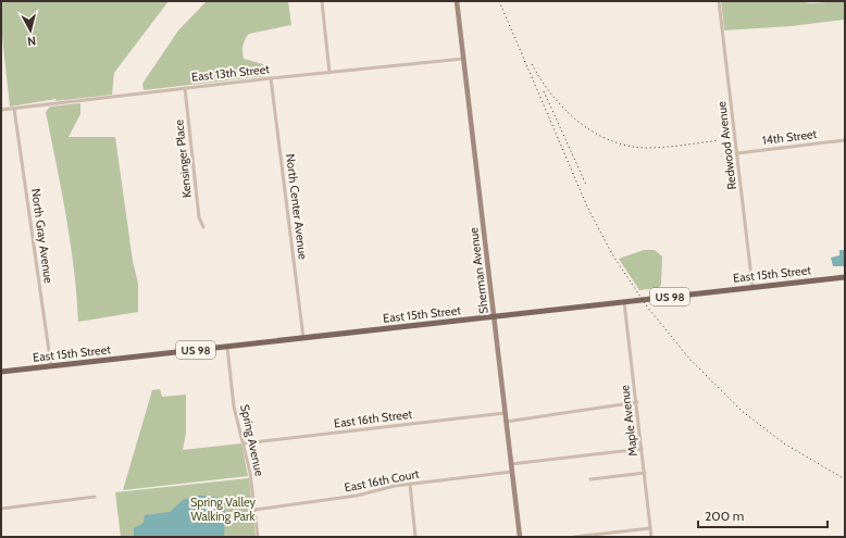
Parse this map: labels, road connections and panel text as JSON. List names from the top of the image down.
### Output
{
  "streets": {
    "main road": ["East 15th Street", "US 98"],
    "street": [
      "East 13th Street",
      "14th Street",
      "Redwood Avenue",
      "Kensinger Place",
      "North Center Avenue",
      "North Gray Avenue",
      "Sherman Avenue",
      "East 16th Street",
      "Maple Avenue",
      "Spring Avenue",
      "East 16th Court"
    ]
  },
  "crossings": [
    ["East 13th Street", "Kensinger Place"],
    ["East 13th Street", "North Center Avenue"],
    ["East 13th Street", "North Gray Avenue"],
    ["East 13th Street", "Sherman Avenue"],
    ["14th Street", "Redwood Avenue"],
    ["Redwood Avenue", "East 15th Street"],
    ["North Center Avenue", "East 15th Street"],
    ["North Gray Avenue", "East 15th Street"],
    ["Sherman Avenue", "East 15th Street"],
    ["Sherman Avenue", "East 16th Street"],
    ["Sherman Avenue", "East 16th Court"],
    ["East 15th Street", "Maple Avenue"],
    ["East 15th Street", "Spring Avenue"],
    ["East 16th Street", "Spring Avenue"],
    ["Spring Avenue", "East 16th Court"]
  ],
  "parks": ["Spring Valley Walking Park"],
  "scale_bar": "200 m",
  "north": "bottom"
}
